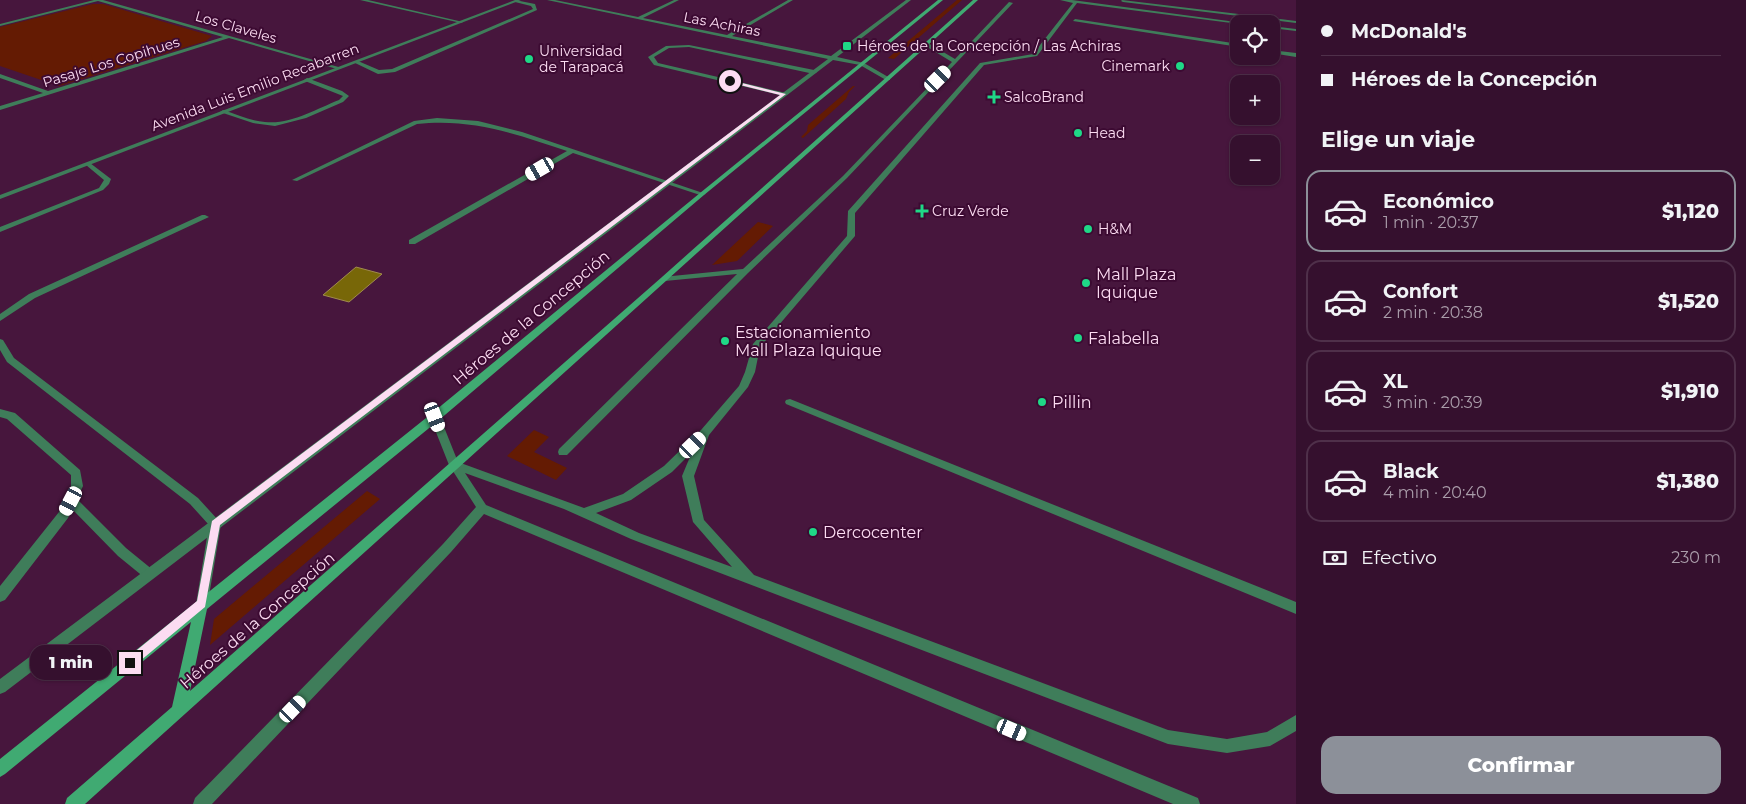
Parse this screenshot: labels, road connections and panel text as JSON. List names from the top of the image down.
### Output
{
  "streets": {
    "main road": ["Héroes de la Concepción"],
    "street": [
      "Las Achiras",
      "Los Claveles",
      "Pasaje Los Copihues",
      "Avenida Luis Emilio Recabarren"
    ]
  },
  "crossings": [
    ["Las Achiras", "Héroes de la Concepción"],
    ["Los Claveles", "Pasaje Los Copihues"],
    ["Los Claveles", "Avenida Luis Emilio Recabarren"]
  ],
  "places": {
    "transit": ["Héroes de la Concepción / Las Achiras"],
    "other": [
      "Universidad de Tarapacá",
      "Cinemark",
      "Head",
      "H&M",
      "Mall Plaza Iquique",
      "Falabella",
      "Estacionamiento Mall Plaza Iquique",
      "Pillin",
      "Dercocenter"
    ],
    "health": ["SalcoBrand", "Cruz Verde"]
  },
  "page": {
    "banner": ["McDonald's", "Héroes de la Concepción"],
    "map_buttons": ["+", "−"],
    "heading": "Elige un viaje",
    "list": [
      {
        "name": "Económico",
        "note": "1 min · 20:37",
        "value": "$1,120"
      },
      {
        "name": "Confort",
        "note": "2 min · 20:38",
        "value": "$1,520"
      },
      {
        "name": "XL",
        "note": "3 min · 20:39",
        "value": "$1,910"
      },
      {
        "name": "Black",
        "note": "4 min · 20:40",
        "value": "$1,380"
      }
    ],
    "pay": ["Efectivo", "230 m"],
    "bubble": "1 min",
    "buttons": "Confirmar"
  }
}
